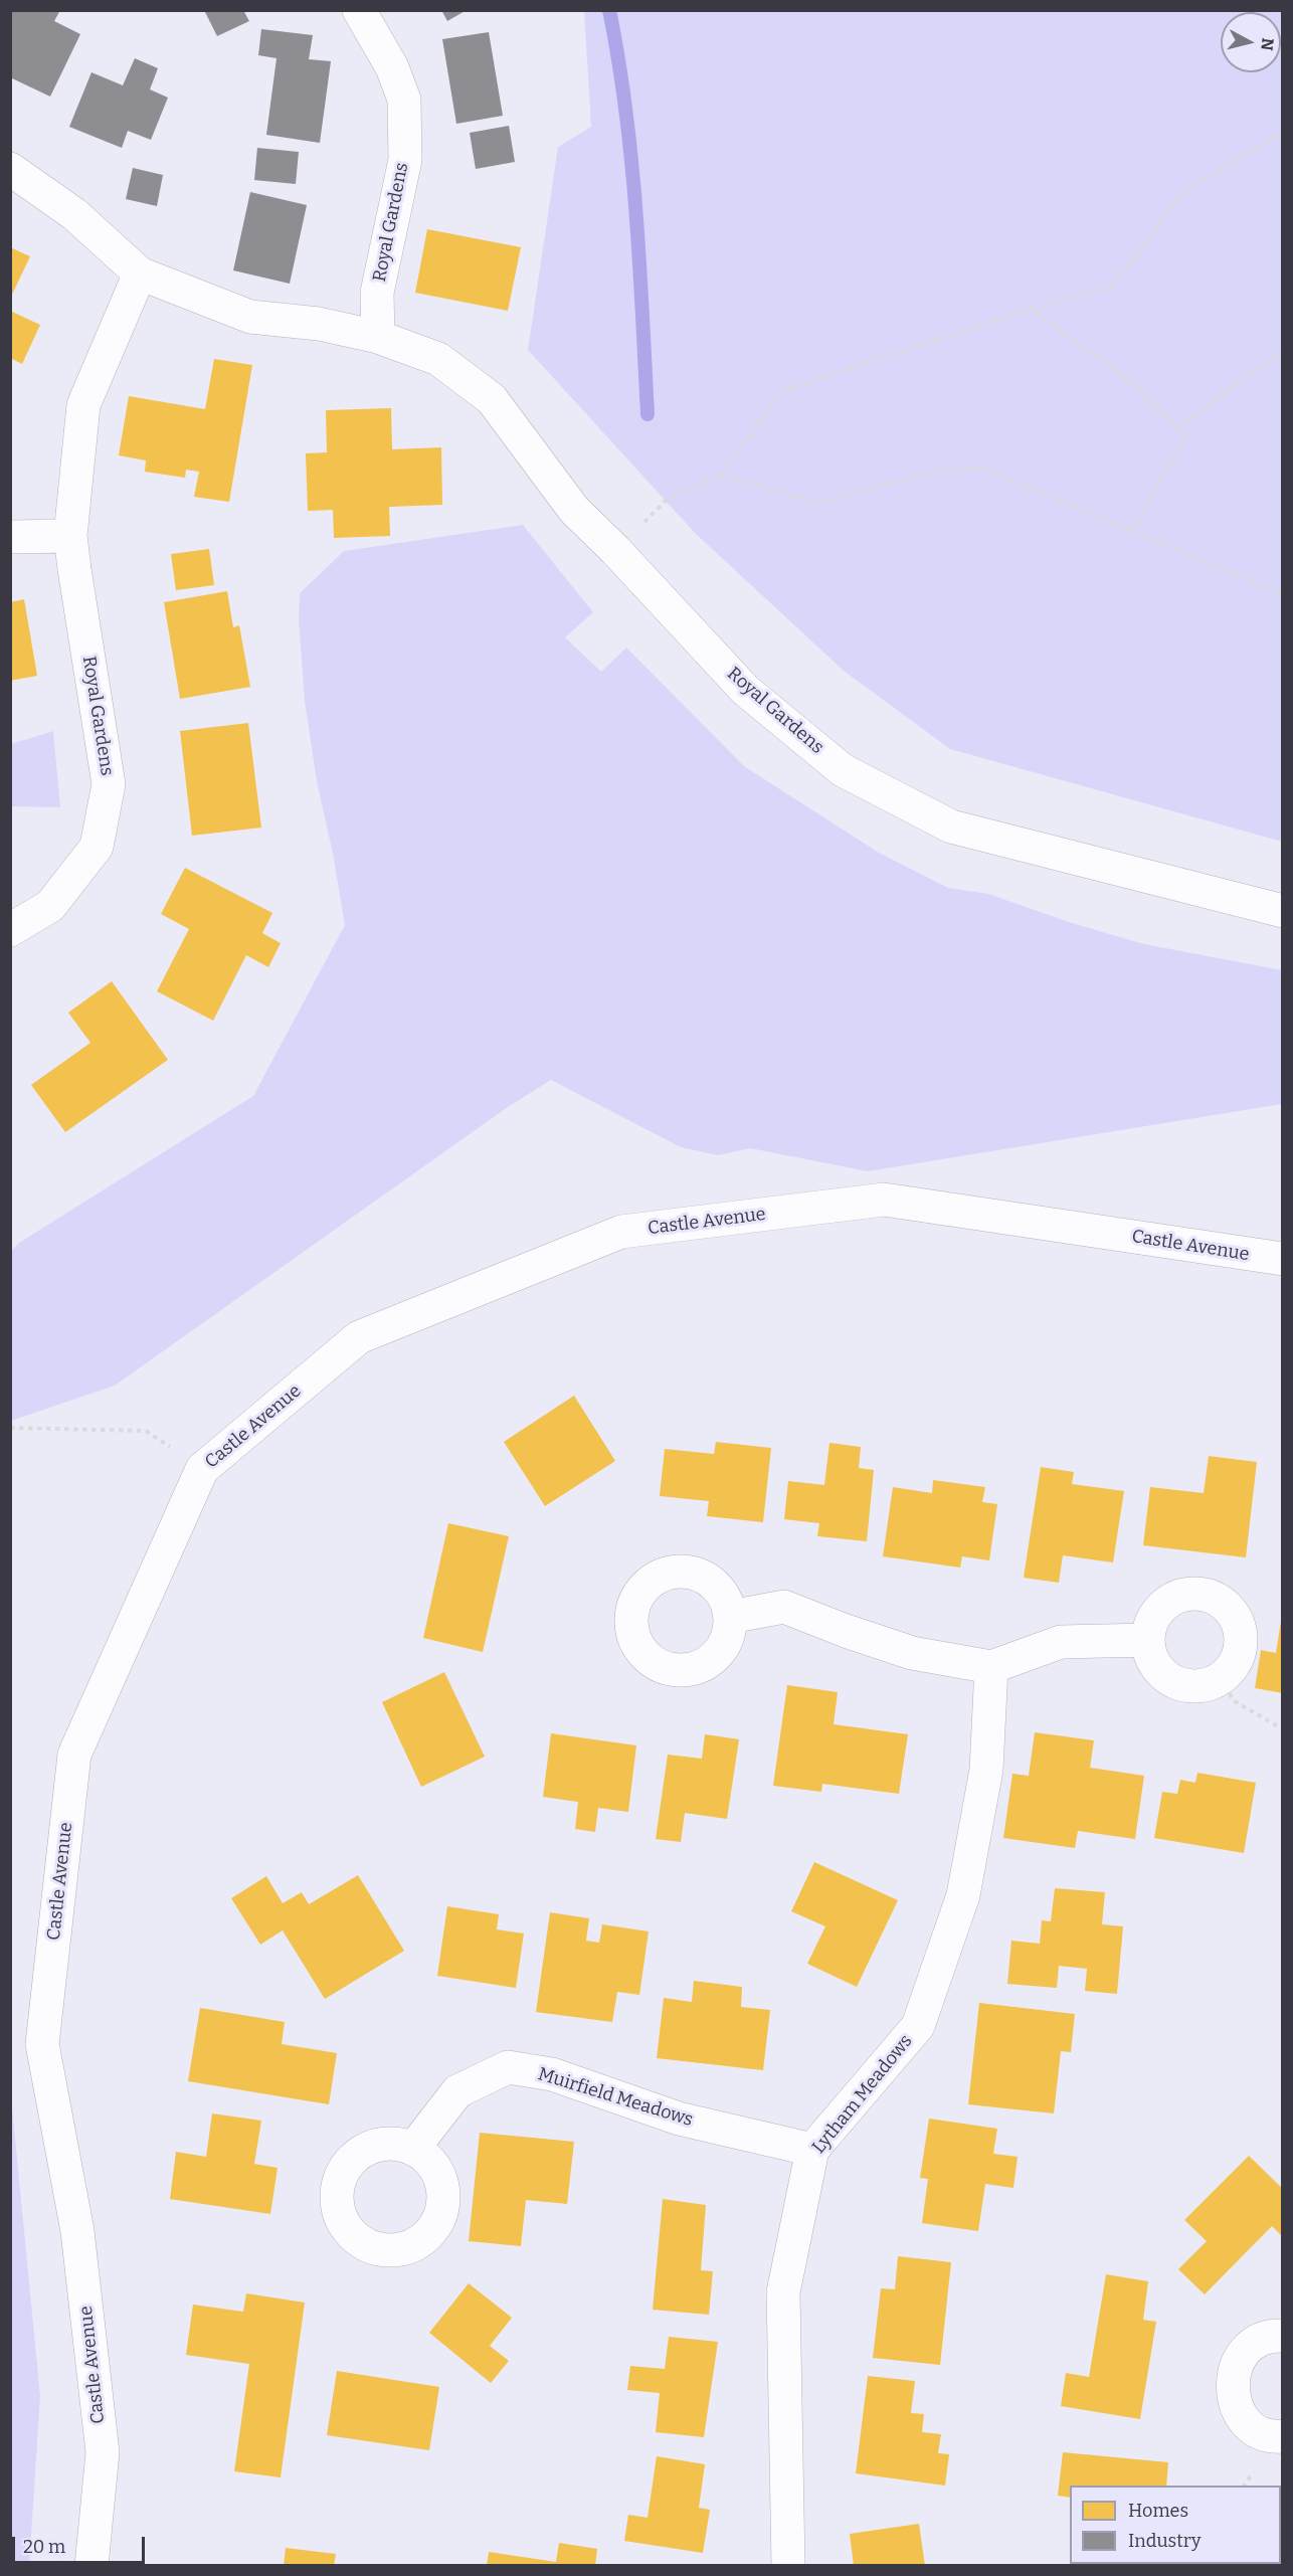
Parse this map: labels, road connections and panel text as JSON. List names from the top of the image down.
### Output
{
  "streets": {
    "street": [
      "Royal Gardens",
      "Castle Avenue",
      "Lytham Meadows",
      "Muirfield Meadows"
    ]
  },
  "crossings": [
    ["Lytham Meadows", "Muirfield Meadows"]
  ],
  "legend": ["Homes", "Industry"],
  "scale_bar": "20 m",
  "north": "right"
}
